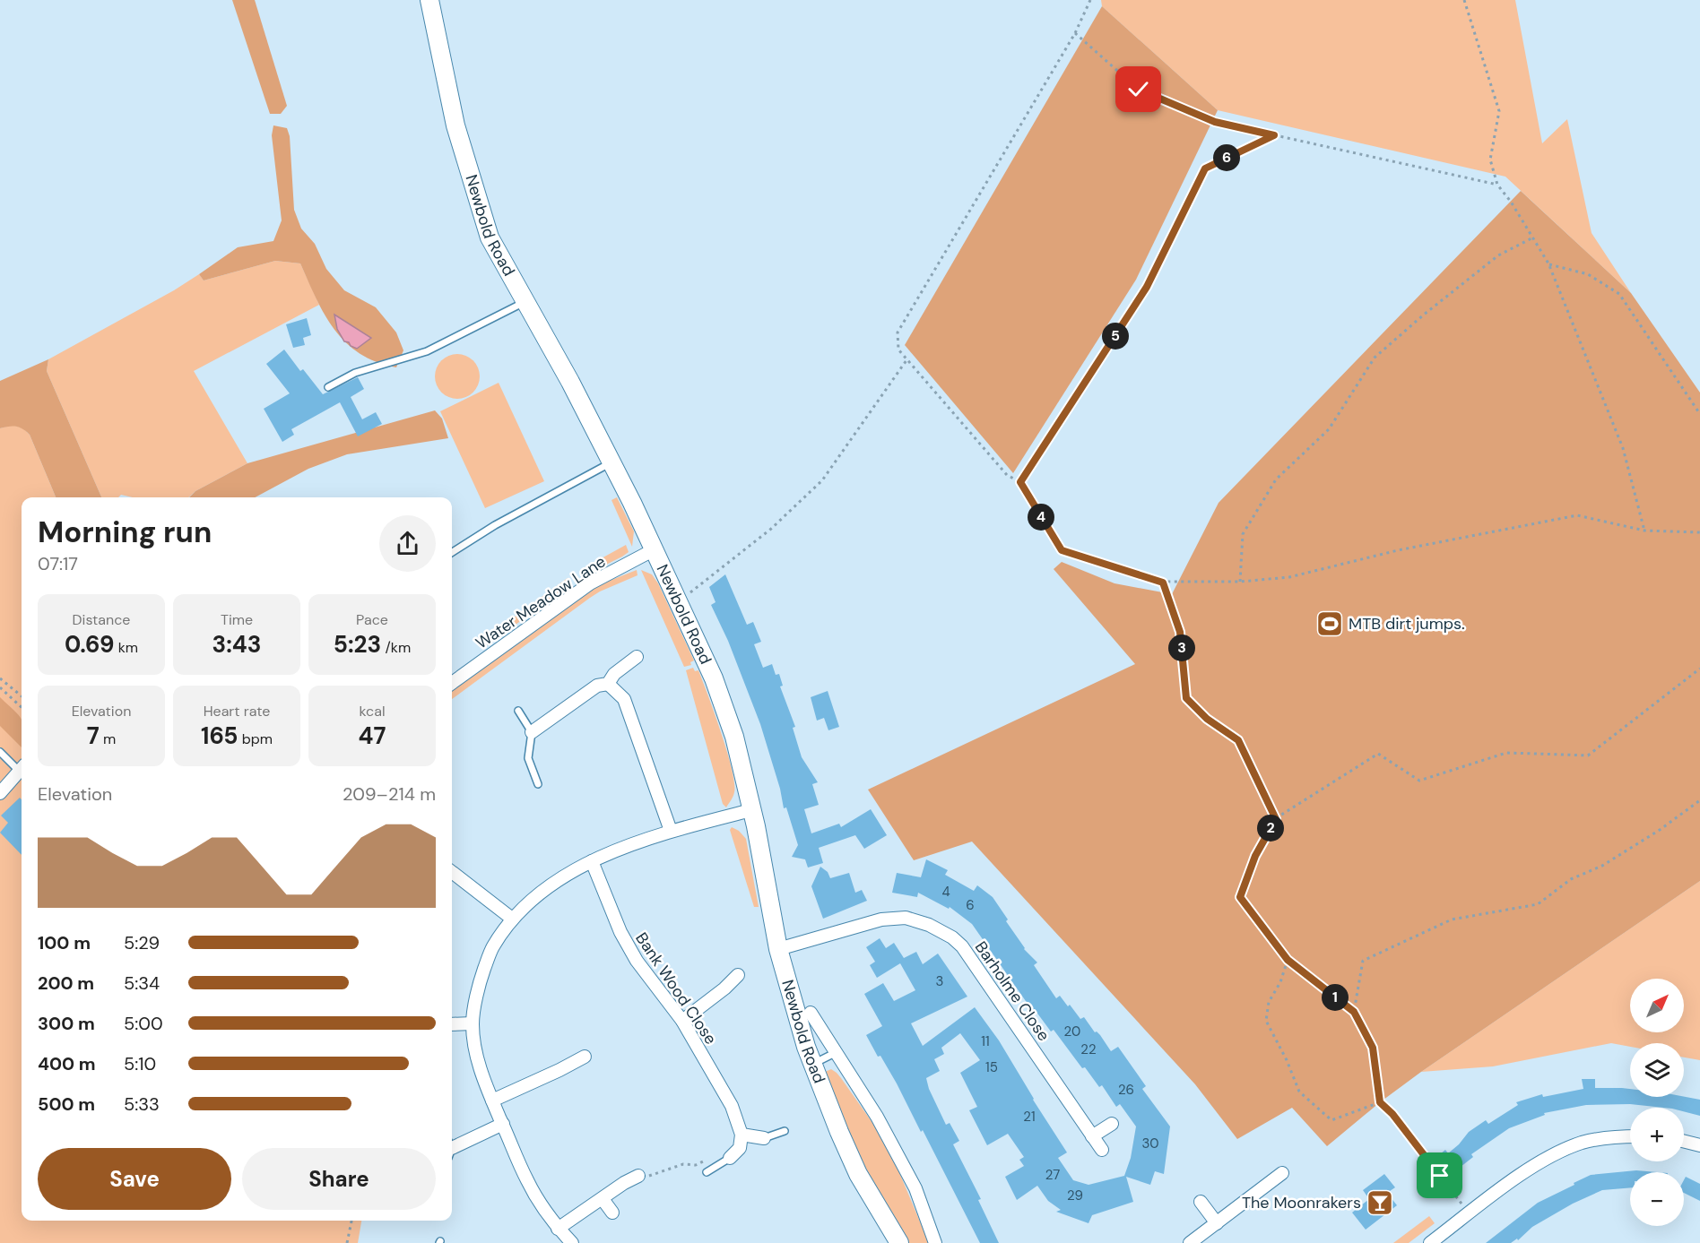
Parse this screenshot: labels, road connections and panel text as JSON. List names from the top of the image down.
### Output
{
  "streets": {
    "main road": ["Newbold Road"],
    "street": ["Water Meadow Lane", "Bank Wood Close", "Barholme Close"]
  },
  "crossings": [
    ["Newbold Road", "Water Meadow Lane"],
    ["Newbold Road", "Barholme Close"]
  ],
  "places": {
    "sports": ["MTB dirt jumps."],
    "bar": ["The Moonrakers"]
  },
  "house_numbers": [
    "4",
    "6",
    "3",
    "20",
    "11",
    "22",
    "15",
    "26",
    "21",
    "30",
    "27",
    "29"
  ],
  "north": "top right",
  "page": {
    "pins": [
      "6",
      "5",
      "4",
      "3",
      "2",
      "1"
    ],
    "heading": ["Morning run", "07:17"],
    "stats": [
      ["Distance", "0.69 km"],
      ["Time", "3:43"],
      ["Pace", "5:23 /km"],
      ["Elevation", "7 m"],
      ["Heart rate", "165 bpm"],
      ["kcal", "47"]
    ],
    "chart": ["Elevation", "209–214 m"],
    "list": [
      {
        "name": "100 m",
        "note": "5:29"
      },
      {
        "name": "200 m",
        "note": "5:34"
      },
      {
        "name": "300 m",
        "note": "5:00"
      },
      {
        "name": "400 m",
        "note": "5:10"
      },
      {
        "name": "500 m",
        "note": "5:33"
      }
    ],
    "map_buttons": ["+", "−"],
    "buttons": ["Save", "Share"]
  }
}
